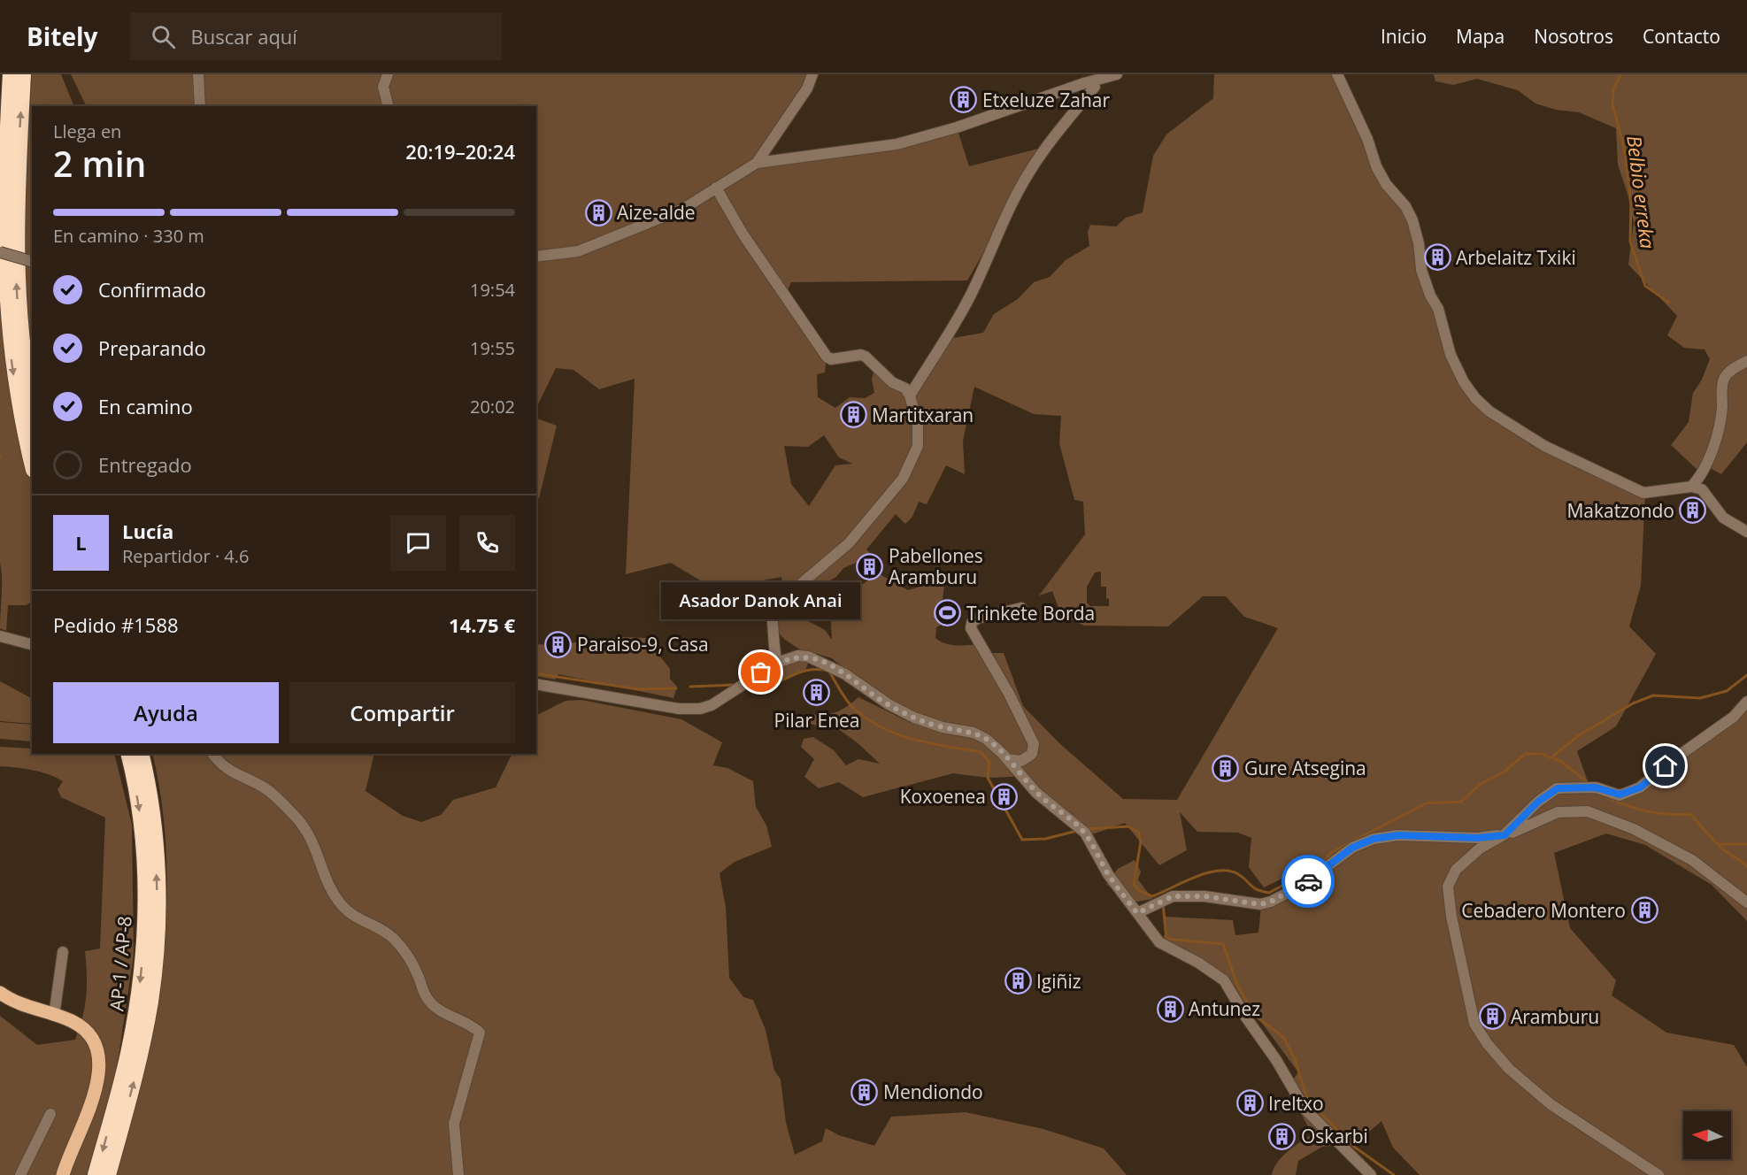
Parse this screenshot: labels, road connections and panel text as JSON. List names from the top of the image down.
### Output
{
  "streets": {
    "highway": ["AP-1 / AP-8"]
  },
  "water": ["Belbio erreka"],
  "places": {
    "building": [
      "Etxeluze Zahar",
      "Aize-alde",
      "Arbelaitz Txiki",
      "Martitxaran",
      "Makatzondo",
      "Pabellones Aramburu",
      "Paraiso-9, Casa",
      "Pilar Enea",
      "Gure Atsegina",
      "Koxoenea",
      "Cebadero Montero",
      "Igiñiz",
      "Antunez",
      "Aramburu",
      "Mendiondo",
      "Ireltxo",
      "Oskarbi"
    ],
    "sports": ["Trinkete Borda"],
    "other": ["Asador Danok Anai"]
  },
  "north": "left",
  "page": {
    "header": "Bitely",
    "search": "Buscar aquí",
    "nav": [
      "Inicio",
      "Mapa",
      "Nosotros",
      "Contacto"
    ],
    "heading": ["2 min", "Llega en", "20:19–20:24"],
    "panel": [
      "Lucía",
      "Repartidor · 4.6",
      "Pedido #1588",
      "14.75 €"
    ],
    "bar": "En camino · 330 m",
    "list": [
      ["Confirmado", "19:54"],
      ["Preparando", "19:55"],
      ["En camino", "20:02"],
      "Entregado"
    ],
    "round": "L",
    "bubble": "Asador Danok Anai",
    "buttons": ["Ayuda", "Compartir"]
  }
}
